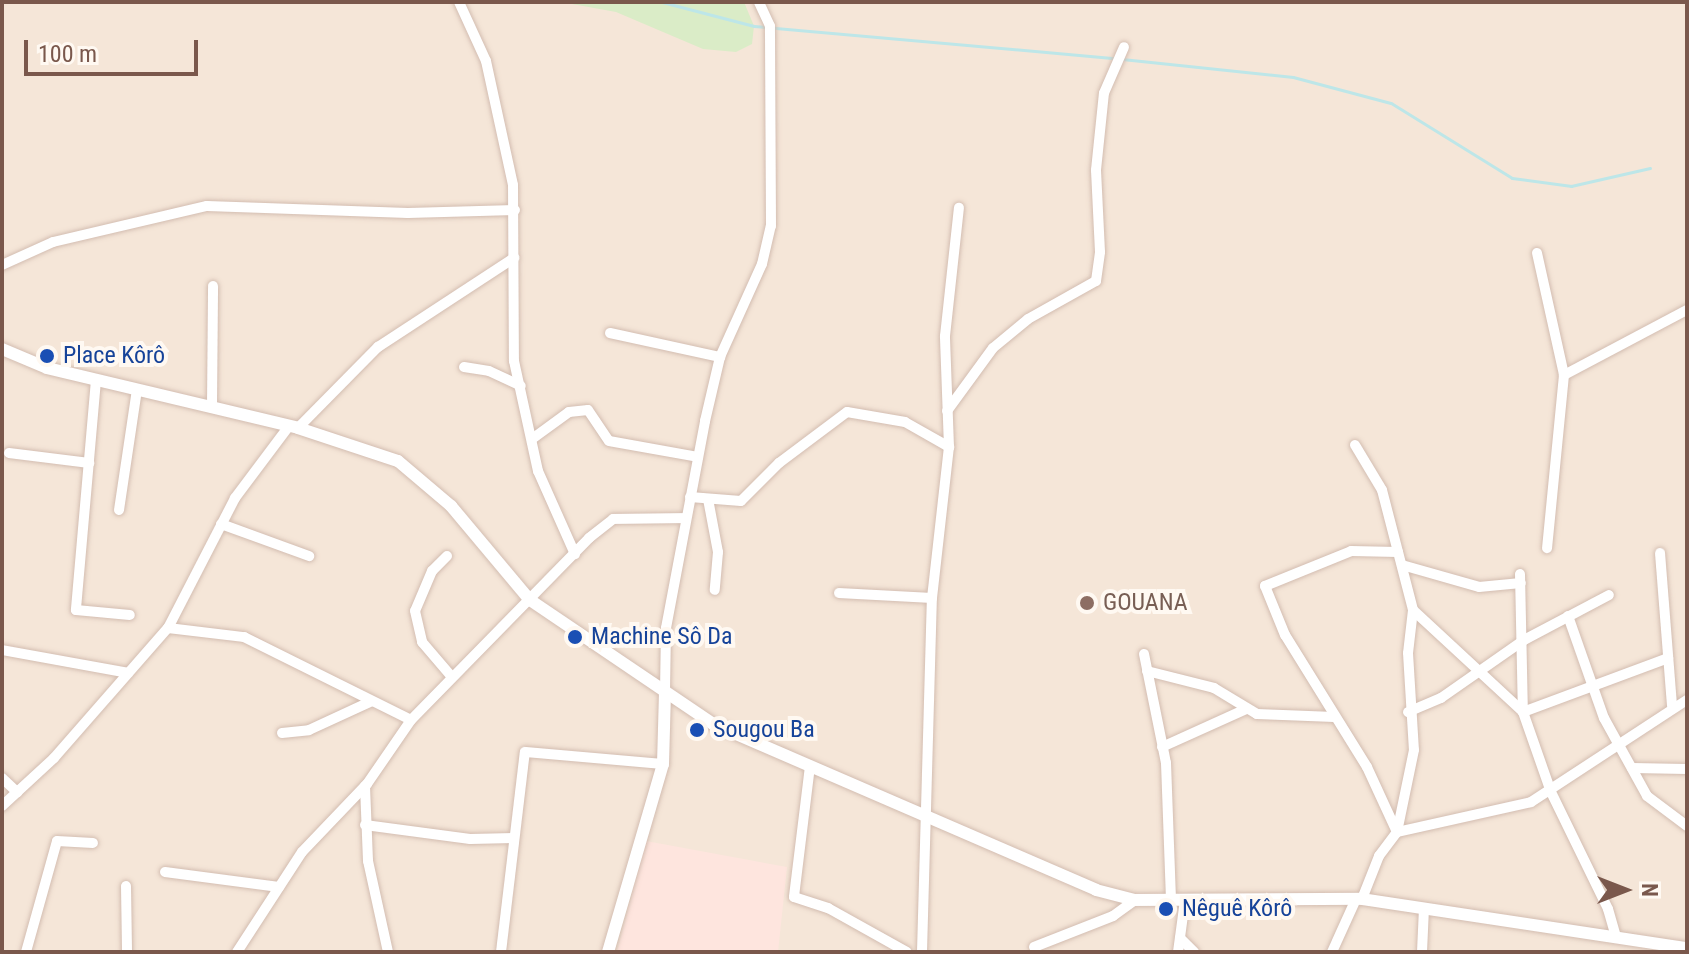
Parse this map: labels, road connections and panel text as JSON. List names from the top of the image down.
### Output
{
  "places": [
    "Place Kôrô",
    "GOUANA",
    "Machine Sô Da",
    "Sougou Ba",
    "Nêguê Kôrô"
  ],
  "scale_bar": "100 m",
  "north": "right"
}
